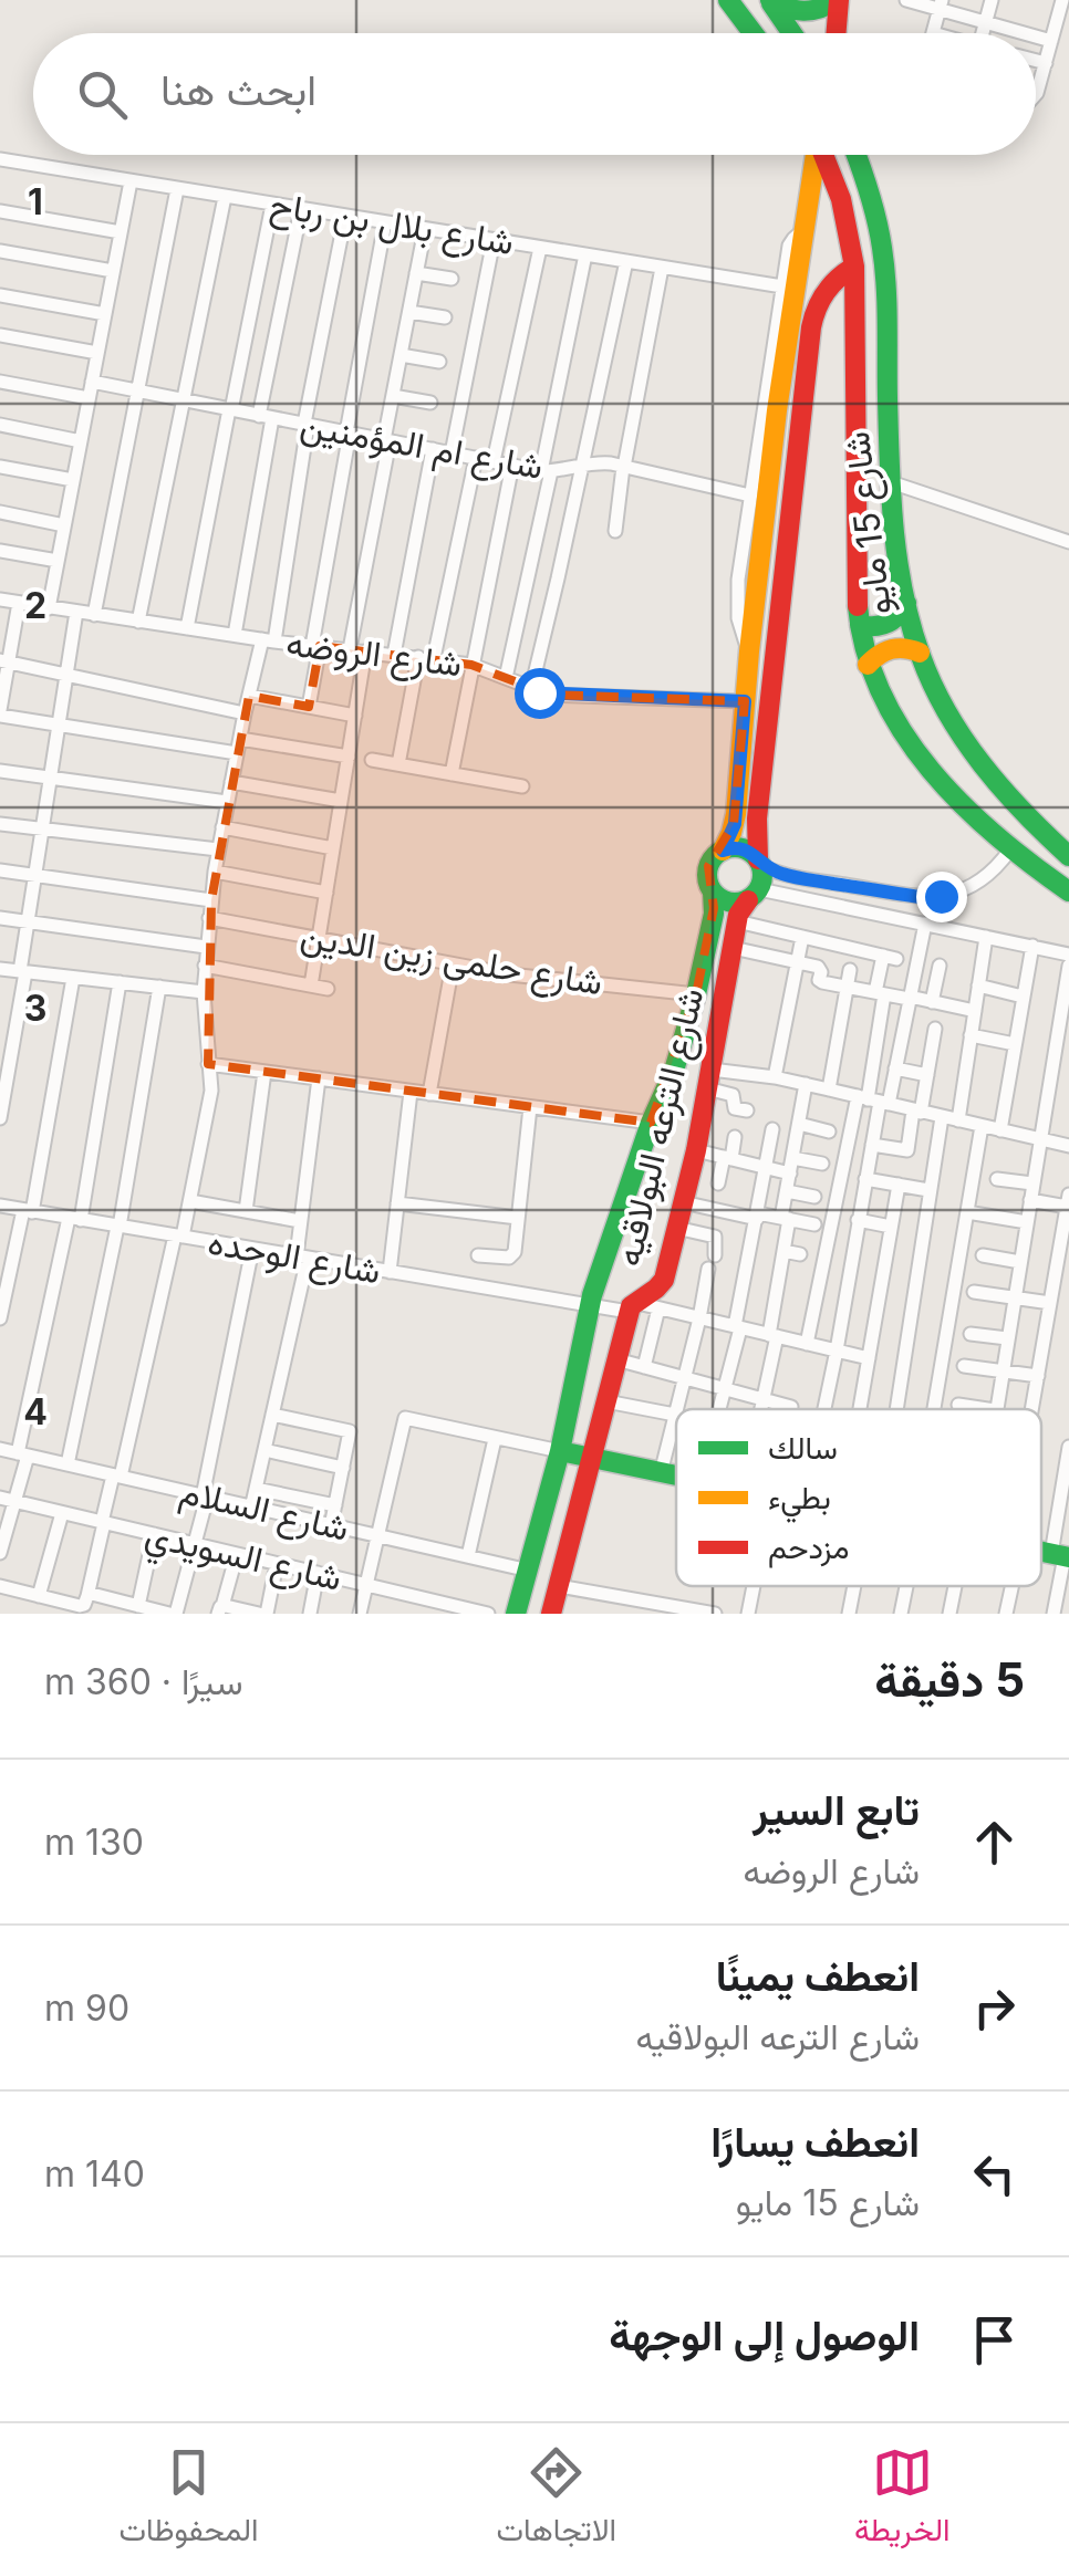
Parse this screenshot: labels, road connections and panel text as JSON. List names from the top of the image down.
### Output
{
  "streets": {
    "street": [
      "شارع بلال بن رباح",
      "شارع ام المؤمنين",
      "شارع 15 مايو",
      "شارع الروضه",
      "شارع حلمى زين الدين",
      "شارع الترعه البولاقيه",
      "شارع الوحده",
      "شارع السلام",
      "شارع السويدي"
    ]
  },
  "crossings": [
    ["شارع حلمى زين الدين", "شارع الترعه البولاقيه"],
    ["شارع الترعه البولاقيه", "شارع الوحده"],
    ["شارع الترعه البولاقيه", "شارع السلام"]
  ],
  "legend": ["سالك", "بطيء", "مزدحم"],
  "page": {
    "search": "ابحث هنا",
    "heading": ["5 دقيقة", "سيرًا · 360 m"],
    "list": [
      ["تابع السير", "شارع الروضه", "130 m"],
      ["انعطف يمينًا", "شارع الترعه البولاقيه", "90 m"],
      ["انعطف يسارًا", "شارع 15 مايو", "140 m"],
      "الوصول إلى الوجهة"
    ],
    "nav": ["الخريطة", "الاتجاهات", "المحفوظات"]
  },
  "grid": {
    "rows": [
      "1",
      "2",
      "3",
      "4"
    ]
  }
}
